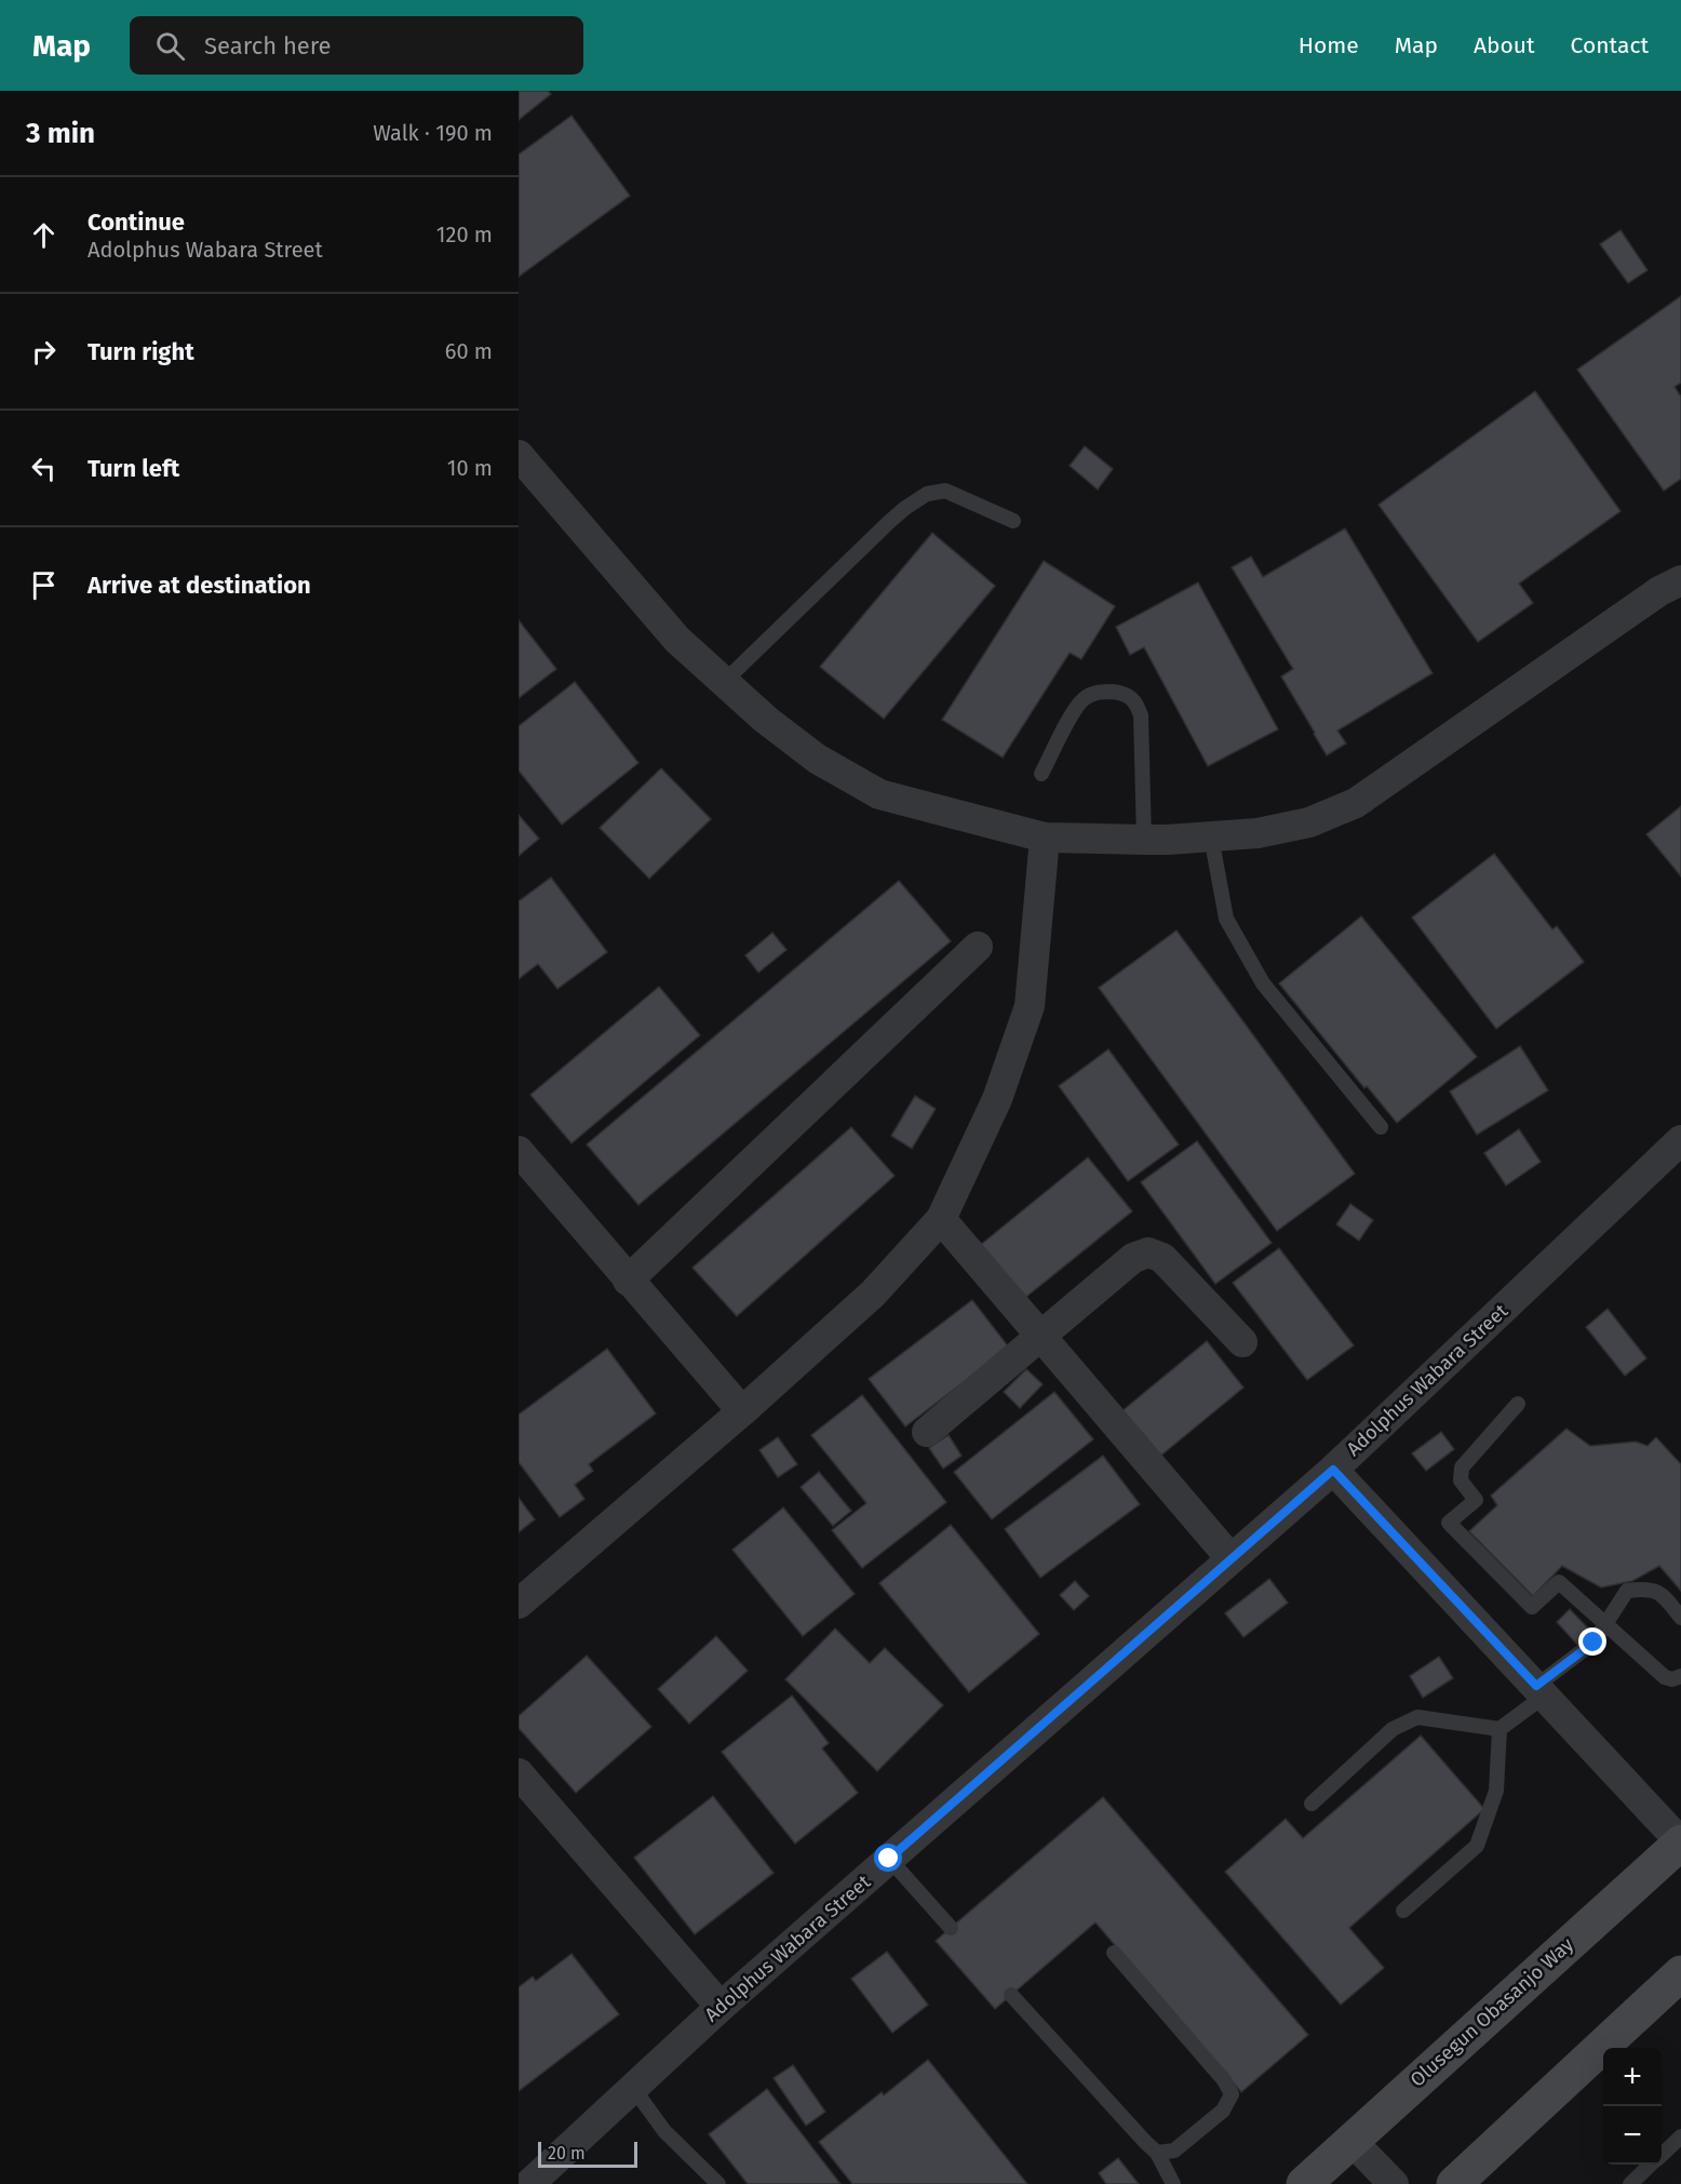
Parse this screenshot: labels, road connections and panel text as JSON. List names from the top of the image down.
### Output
{
  "streets": {
    "main road": ["Olusegun Obasanjo Way"],
    "street": ["Adolphus Wabara Street"]
  },
  "scale_bar": "20 m",
  "page": {
    "header": "Map",
    "search": "Search here",
    "nav": [
      "Home",
      "Map",
      "About",
      "Contact"
    ],
    "heading": ["3 min", "Walk · 190 m"],
    "list": [
      ["Continue", "Adolphus Wabara Street", "120 m"],
      ["Turn right", "60 m"],
      ["Turn left", "10 m"],
      "Arrive at destination"
    ],
    "map_buttons": ["+", "−"],
    "scale": "20 m"
  }
}
